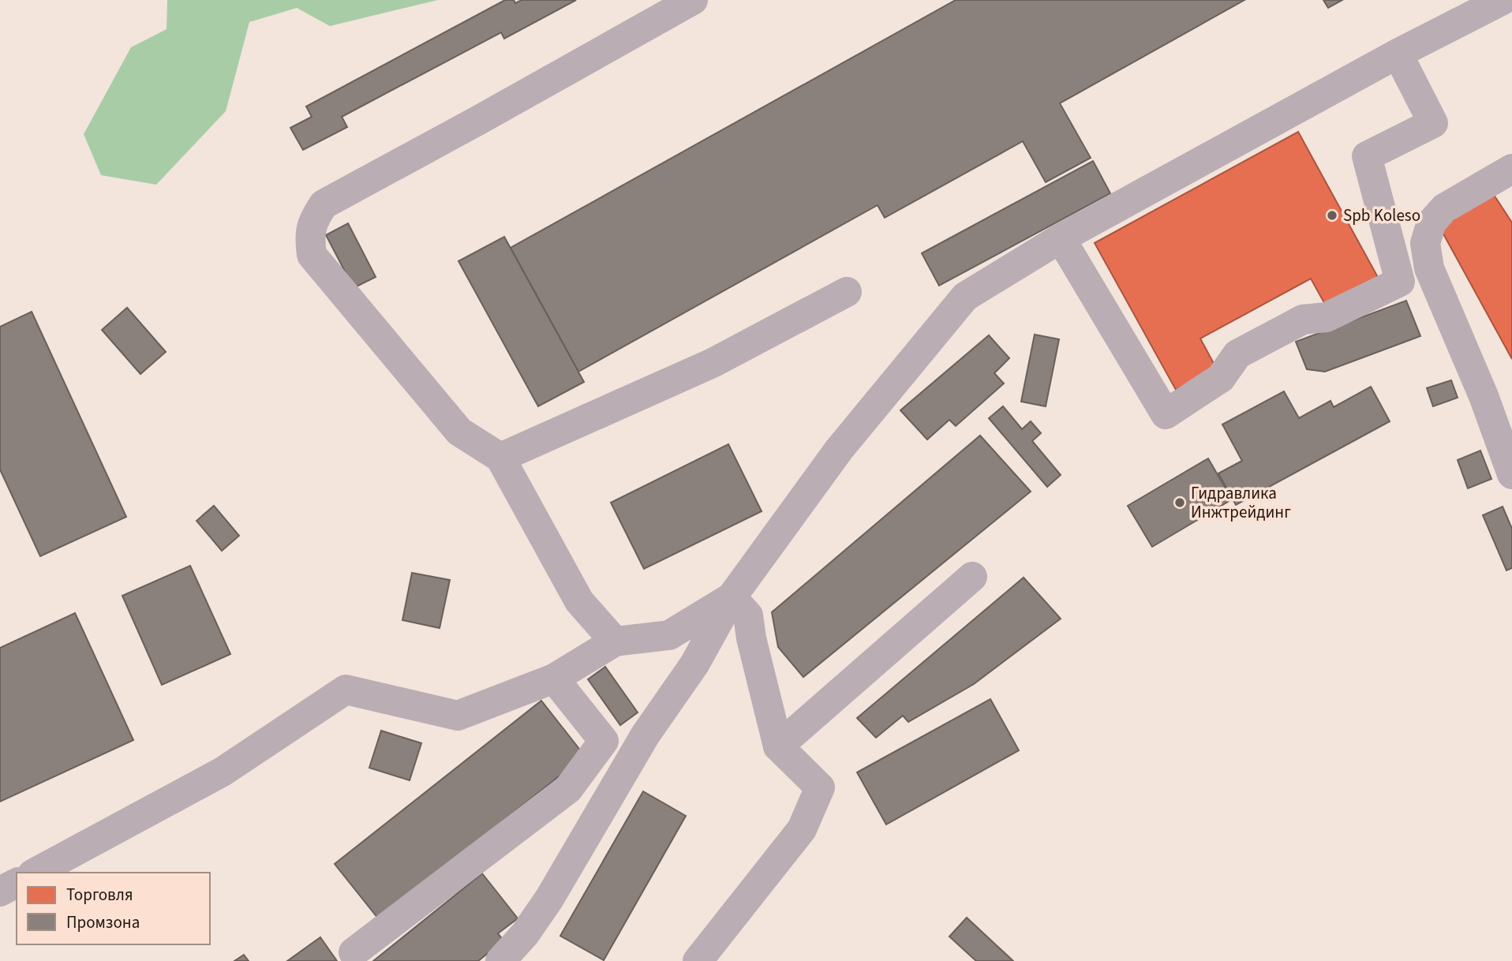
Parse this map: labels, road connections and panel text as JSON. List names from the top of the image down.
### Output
{
  "places": ["Spb Koleso", "Гидравлика Инжтрейдинг"],
  "legend": ["Торговля", "Промзона"]
}
